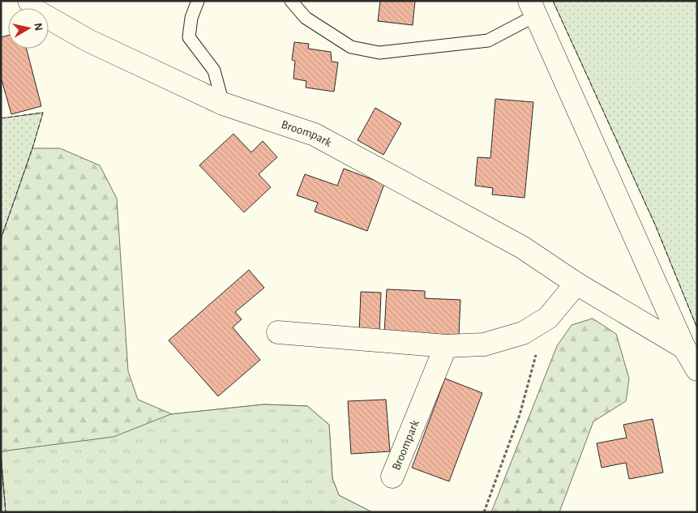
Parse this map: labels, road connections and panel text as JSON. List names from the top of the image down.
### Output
{
  "streets": {
    "street": ["Broompark"]
  },
  "north": "right"
}
